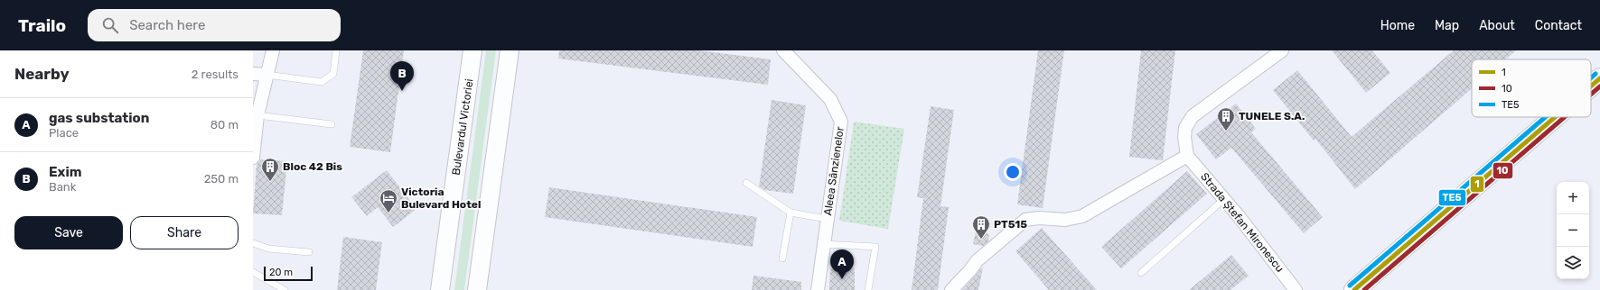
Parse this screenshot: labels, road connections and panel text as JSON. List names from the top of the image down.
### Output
{
  "streets": {
    "main road": ["Bulevardul Victoriei"],
    "street": ["Aleea Sânzienelor", "Strada Ștefan Mironescu"]
  },
  "places": {
    "building": ["TUNELE S.A.", "Bloc 42 Bis", "PT515"],
    "hotel": ["Victoria Bulevard Hotel"]
  },
  "lines": ["transit line TE5", "transit line 1", "transit line 10"],
  "legend": ["1", "10", "TE5"],
  "scale_bar": "20 m",
  "page": {
    "header": "Trailo",
    "search": "Search here",
    "nav": [
      "Home",
      "Map",
      "About",
      "Contact"
    ],
    "heading": ["Nearby", "2 results"],
    "pins": ["B", "A"],
    "list": [
      {
        "mark": "A",
        "name": "gas substation",
        "note": "Place",
        "value": "80 m"
      },
      {
        "mark": "B",
        "name": "Exim",
        "note": "Bank",
        "value": "250 m"
      }
    ],
    "map_buttons": ["+", "−"],
    "buttons": ["Save", "Share"],
    "scale": "20 m"
  }
}
